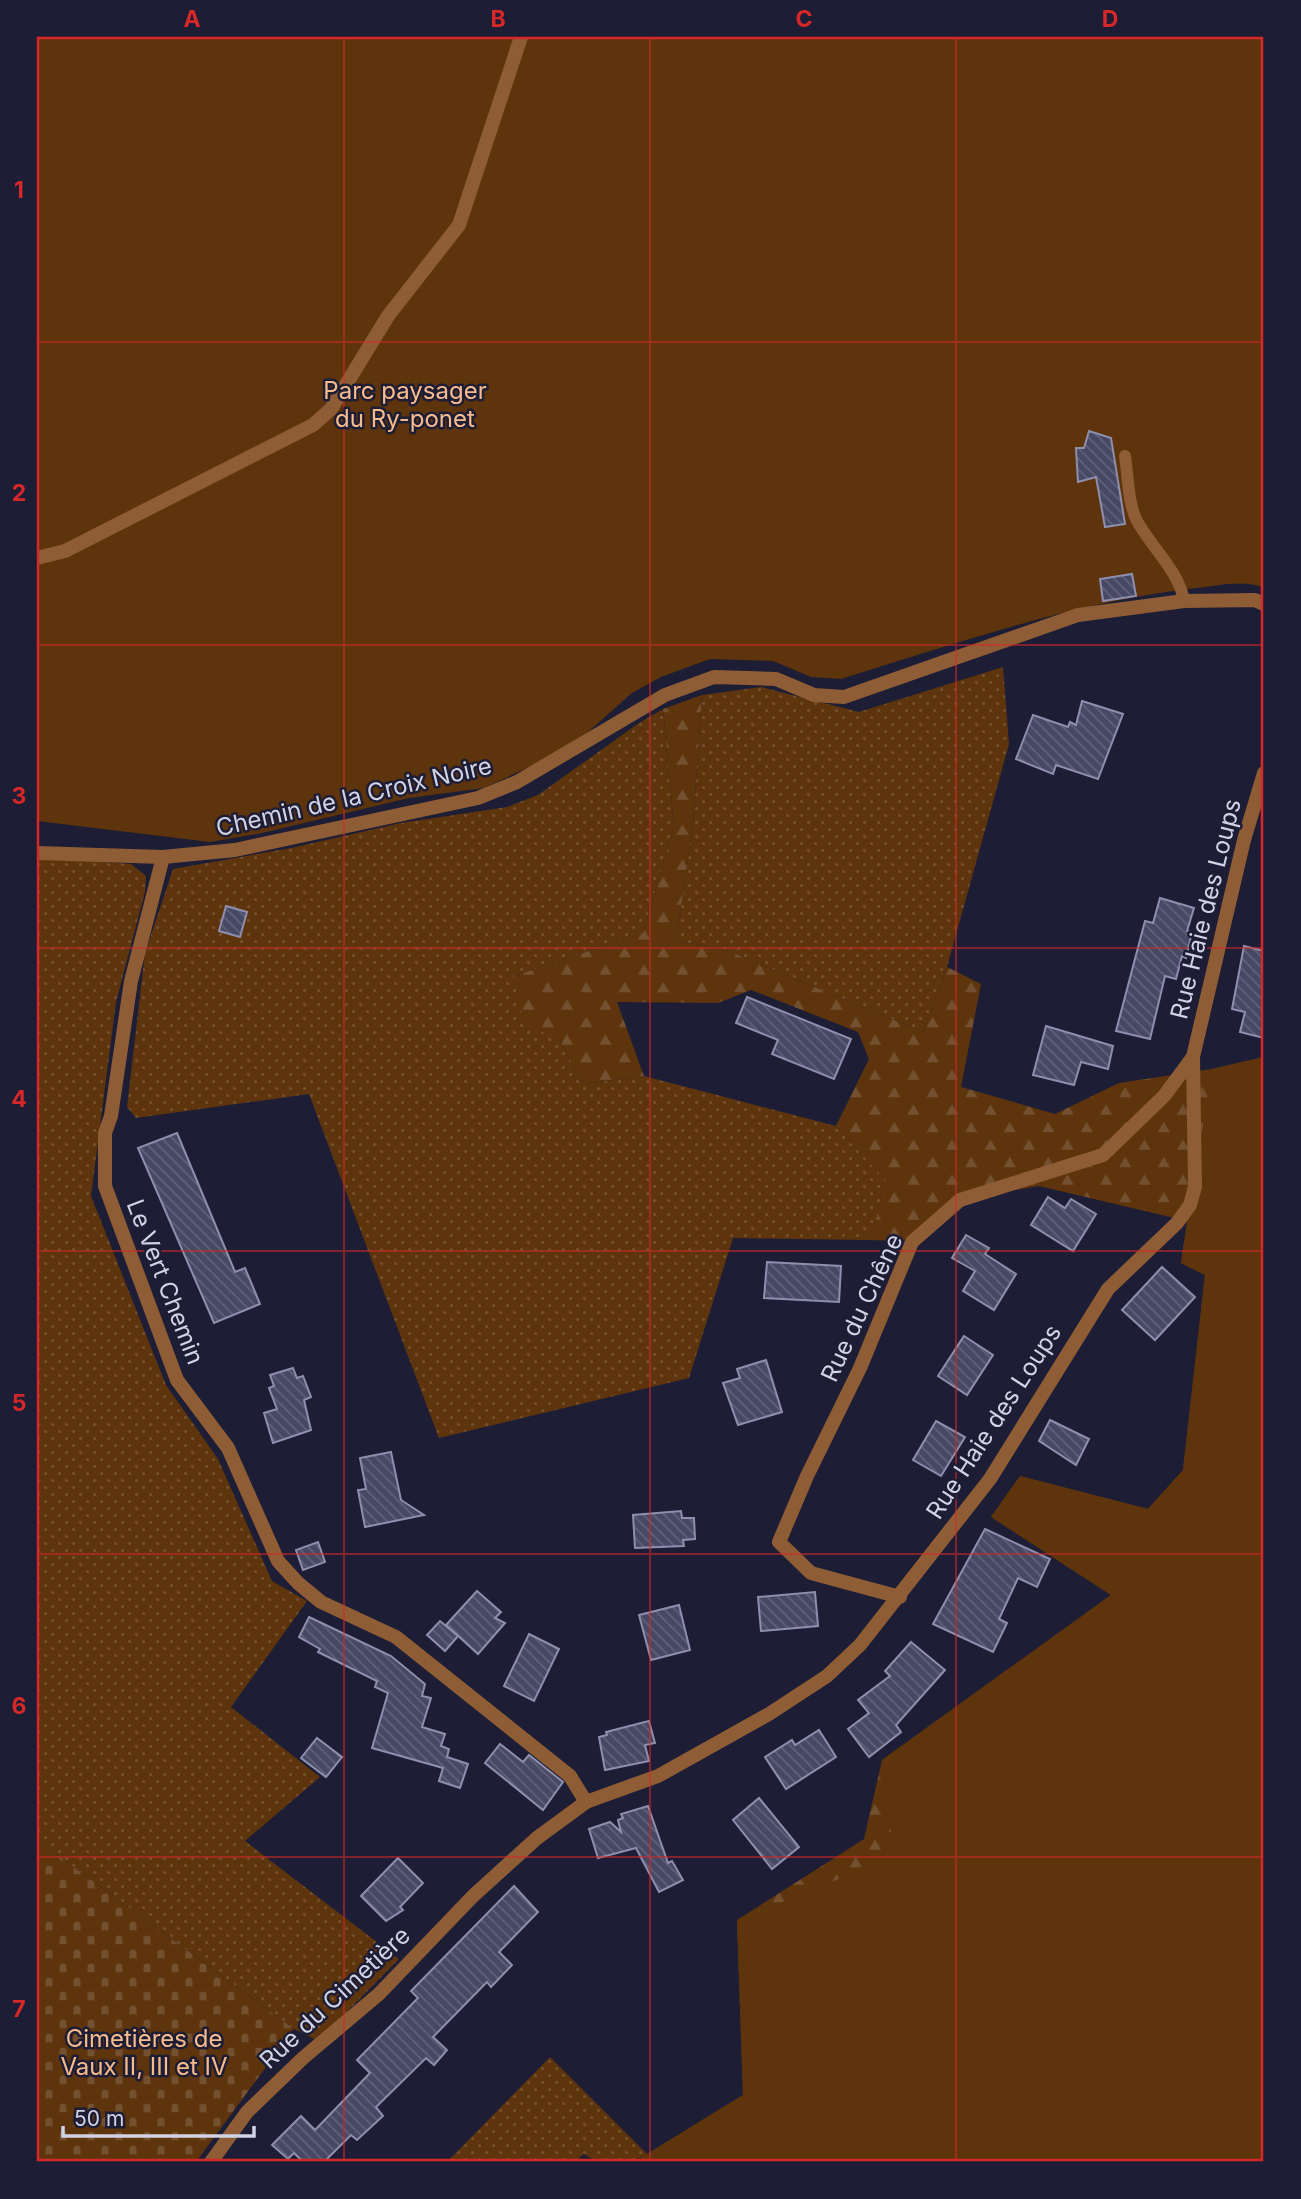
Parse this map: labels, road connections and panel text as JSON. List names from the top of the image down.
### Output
{
  "streets": {
    "street": [
      "Chemin de la Croix Noire",
      "Rue Haie des Loups",
      "Le Vert Chemin",
      "Rue du Chêne",
      "Rue du Cimetière"
    ]
  },
  "crossings": [
    ["Chemin de la Croix Noire", "Le Vert Chemin"],
    ["Rue Haie des Loups", "Le Vert Chemin"],
    ["Rue Haie des Loups", "Rue du Chêne"],
    ["Rue Haie des Loups", "Rue du Cimetière"]
  ],
  "parks": ["Parc paysager du Ry-ponet", "Cimetières de Vaux II, III et IV"],
  "scale_bar": "50 m",
  "grid": {
    "columns": [
      "A",
      "B",
      "C",
      "D"
    ],
    "rows": [
      "1",
      "2",
      "3",
      "4",
      "5",
      "6",
      "7"
    ]
  }
}
